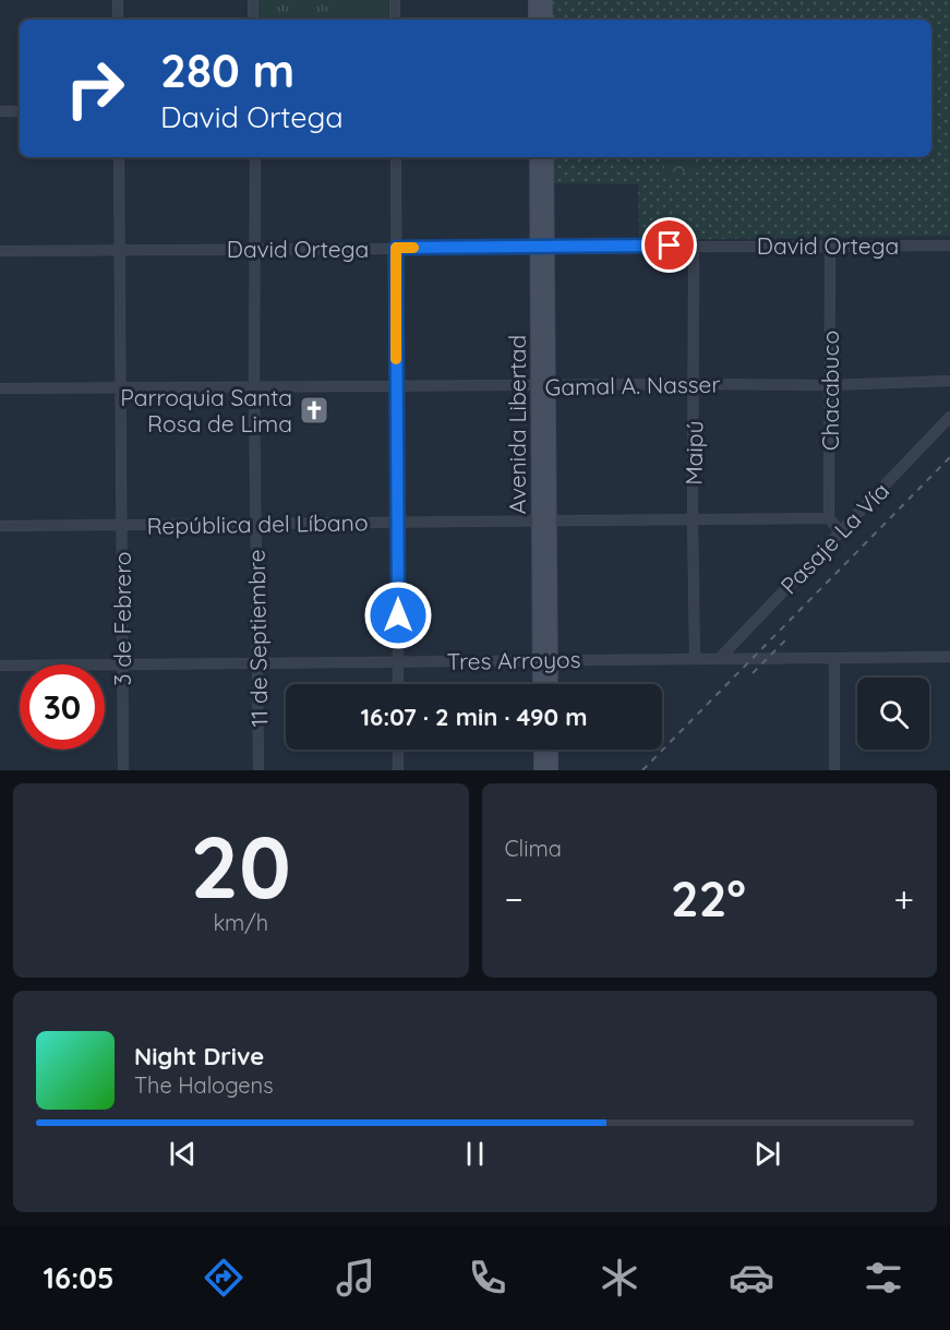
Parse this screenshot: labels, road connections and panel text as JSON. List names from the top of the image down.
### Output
{
  "streets": {
    "main road": ["Avenida Libertad"],
    "street": [
      "David Ortega",
      "Gamal A. Nasser",
      "Chacabuco",
      "Maipú",
      "República del Líbano",
      "Pasaje La Vía",
      "3 de Febrero",
      "11 de Septiembre",
      "Tres Arroyos"
    ]
  },
  "crossings": [
    ["David Ortega", "Chacabuco"],
    ["David Ortega", "Avenida Libertad"],
    ["David Ortega", "Maipú"],
    ["David Ortega", "3 de Febrero"],
    ["David Ortega", "11 de Septiembre"],
    ["Gamal A. Nasser", "Chacabuco"],
    ["Gamal A. Nasser", "Avenida Libertad"],
    ["Gamal A. Nasser", "Maipú"],
    ["Gamal A. Nasser", "3 de Febrero"],
    ["Gamal A. Nasser", "11 de Septiembre"],
    ["Chacabuco", "República del Líbano"],
    ["Avenida Libertad", "República del Líbano"],
    ["Avenida Libertad", "Tres Arroyos"],
    ["Maipú", "República del Líbano"],
    ["Maipú", "Tres Arroyos"],
    ["República del Líbano", "3 de Febrero"],
    ["República del Líbano", "11 de Septiembre"],
    ["Pasaje La Vía", "Tres Arroyos"],
    ["3 de Febrero", "Tres Arroyos"],
    ["11 de Septiembre", "Tres Arroyos"]
  ],
  "places": {
    "church": ["Parroquia Santa Rosa de Lima"]
  },
  "page": {
    "turn": ["280 m", "David Ortega"],
    "limit": "30",
    "trip": "16:07 · 2 min · 490 m",
    "tile": [
      ["20", "km/h"],
      "Clima"
    ],
    "heat": ["−", "22°", "+"],
    "song": ["Night Drive", "The Halogens"],
    "tabs": "16:05"
  }
}
